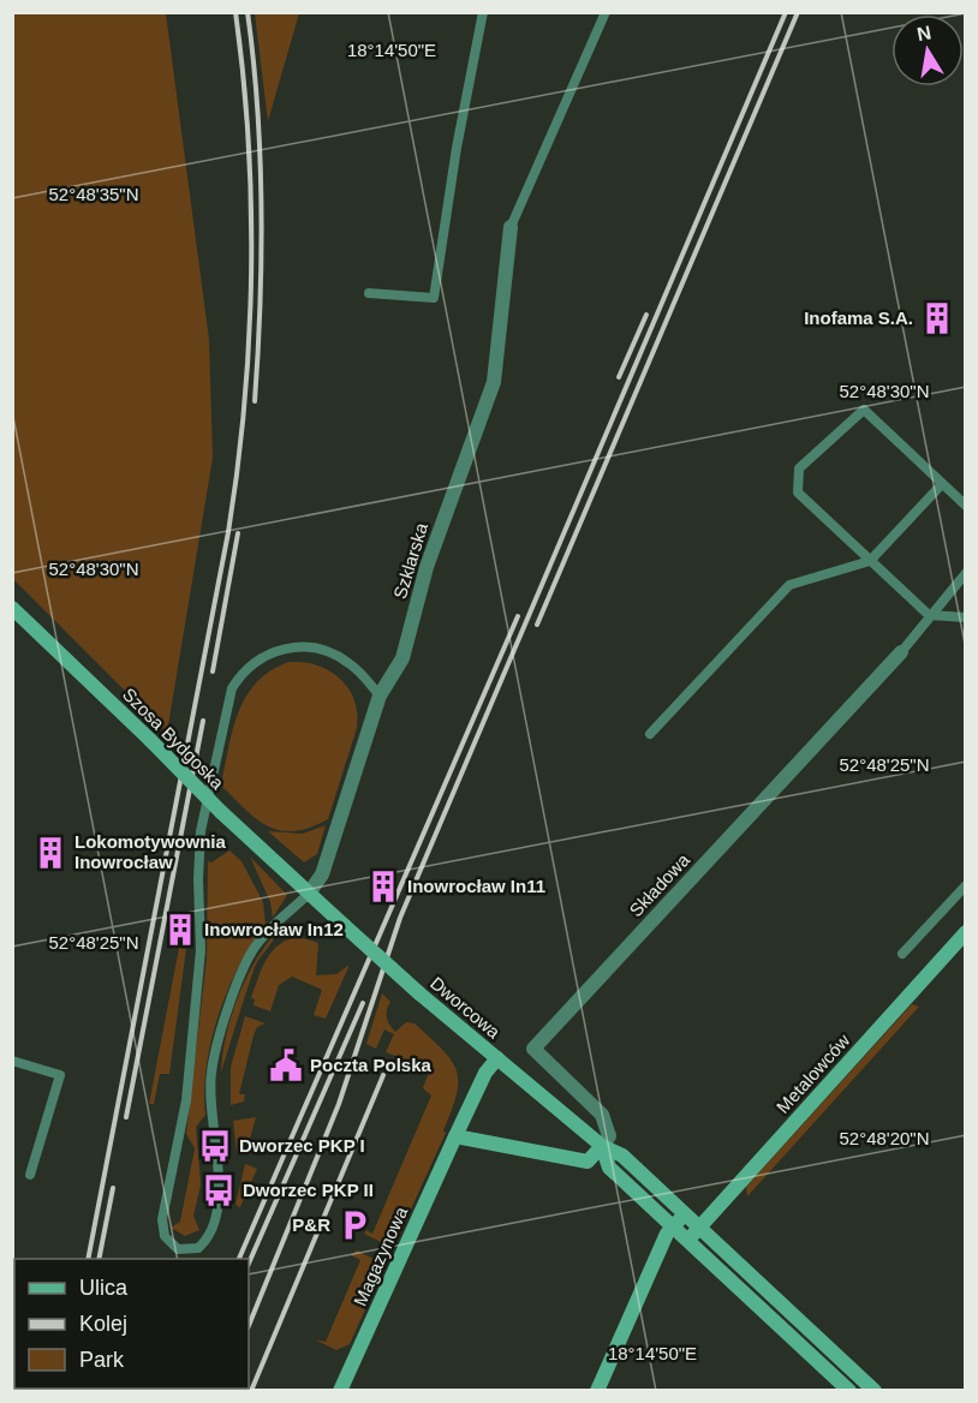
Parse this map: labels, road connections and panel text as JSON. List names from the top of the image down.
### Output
{
  "streets": {
    "main road": [
      "Szosa Bydgoska",
      "Dworcowa",
      "Metalowców",
      "Magazynowa"
    ],
    "street": ["Szklarska", "Składowa"]
  },
  "crossings": [
    ["Szklarska", "Szosa Bydgoska"],
    ["Szklarska", "Dworcowa"],
    ["Szosa Bydgoska", "Dworcowa"],
    ["Składowa", "Dworcowa"],
    ["Dworcowa", "Metalowców"],
    ["Dworcowa", "Magazynowa"]
  ],
  "places": {
    "building": [
      "Inofama S.A.",
      "Lokomotywownia Inowrocław",
      "Inowrocław In11",
      "Inowrocław In12"
    ],
    "public building": ["Poczta Polska"],
    "bus stop": ["Dworzec PKP I", "Dworzec PKP II"],
    "parking": ["P&R"]
  },
  "legend": ["Ulica", "Kolej", "Park"],
  "north": "top",
  "coordinates": [
    "18°14'50\"E",
    "52°48'35\"N",
    "52°48'30\"N",
    "52°48'25\"N",
    "52°48'20\"N"
  ]
}
